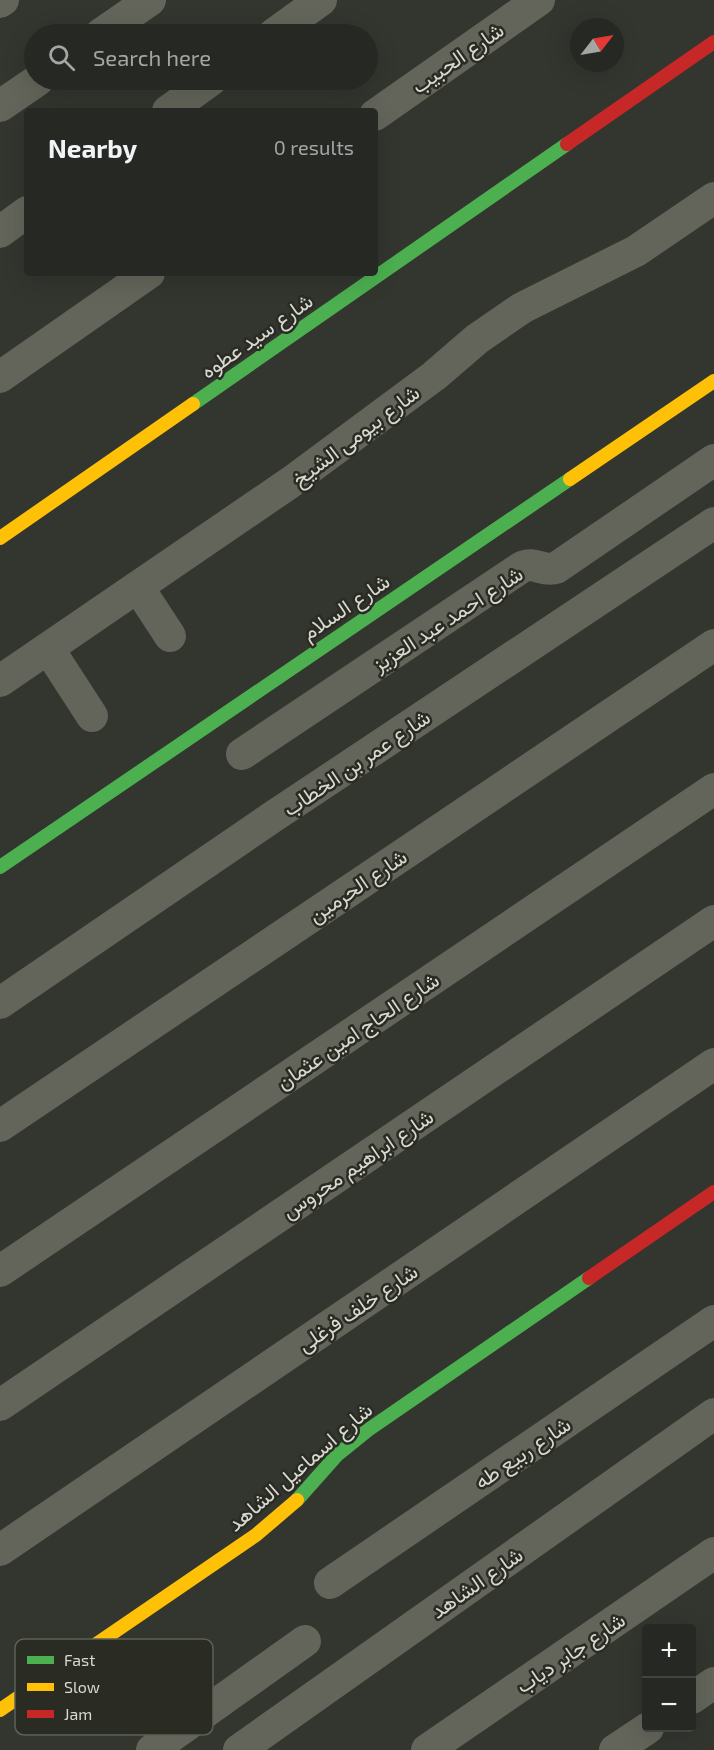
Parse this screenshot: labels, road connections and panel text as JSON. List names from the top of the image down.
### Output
{
  "streets": {
    "street": [
      "شارع الحبيب",
      "شارع سيد عطوه",
      "شارع بيومى الشيخ",
      "شارع السلام",
      "شارع احمد عبد العزيز",
      "شارع عمر بن الخطاب",
      "شارع الحرمين",
      "شارع الحاج امين عثمان",
      "شارع ابراهيم محروس",
      "شارع خلف فرغلى",
      "شارع ربيع طه",
      "شارع اسماعيل الشاهد",
      "شارع الشاهد",
      "شارع جابر دياب"
    ]
  },
  "legend": ["Fast", "Slow", "Jam"],
  "north": "top right",
  "page": {
    "search": "Search here",
    "heading": ["Nearby", "0 results"],
    "map_buttons": ["+", "−"]
  }
}
